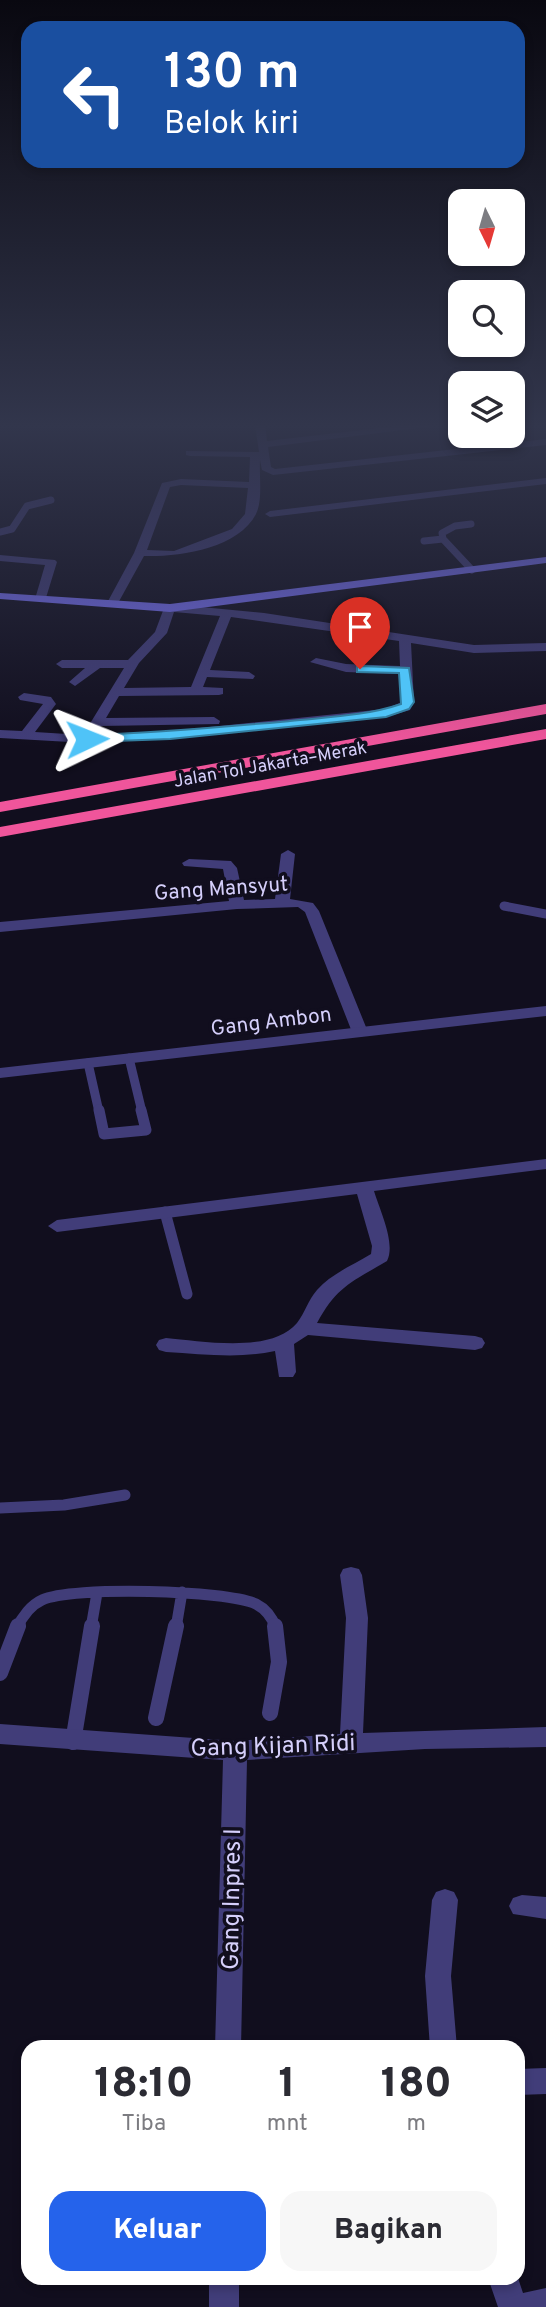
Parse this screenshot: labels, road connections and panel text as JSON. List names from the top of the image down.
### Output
{
  "streets": {
    "highway": ["Jalan Tol Jakarta–Merak"],
    "street": [
      "Gang Mansyut",
      "Gang Ambon",
      "Gang Kijan Ridi",
      "Gang Inpres I"
    ]
  },
  "crossings": [
    ["Gang Mansyut", "Gang Ambon"],
    ["Gang Kijan Ridi", "Gang Inpres I"]
  ],
  "north": "bottom",
  "page": {
    "turn": ["130 m", "Belok kiri"],
    "eta": [
      "18:10",
      "Tiba",
      "1",
      "mnt",
      "180",
      "m"
    ],
    "buttons": ["Keluar", "Bagikan"]
  }
}
